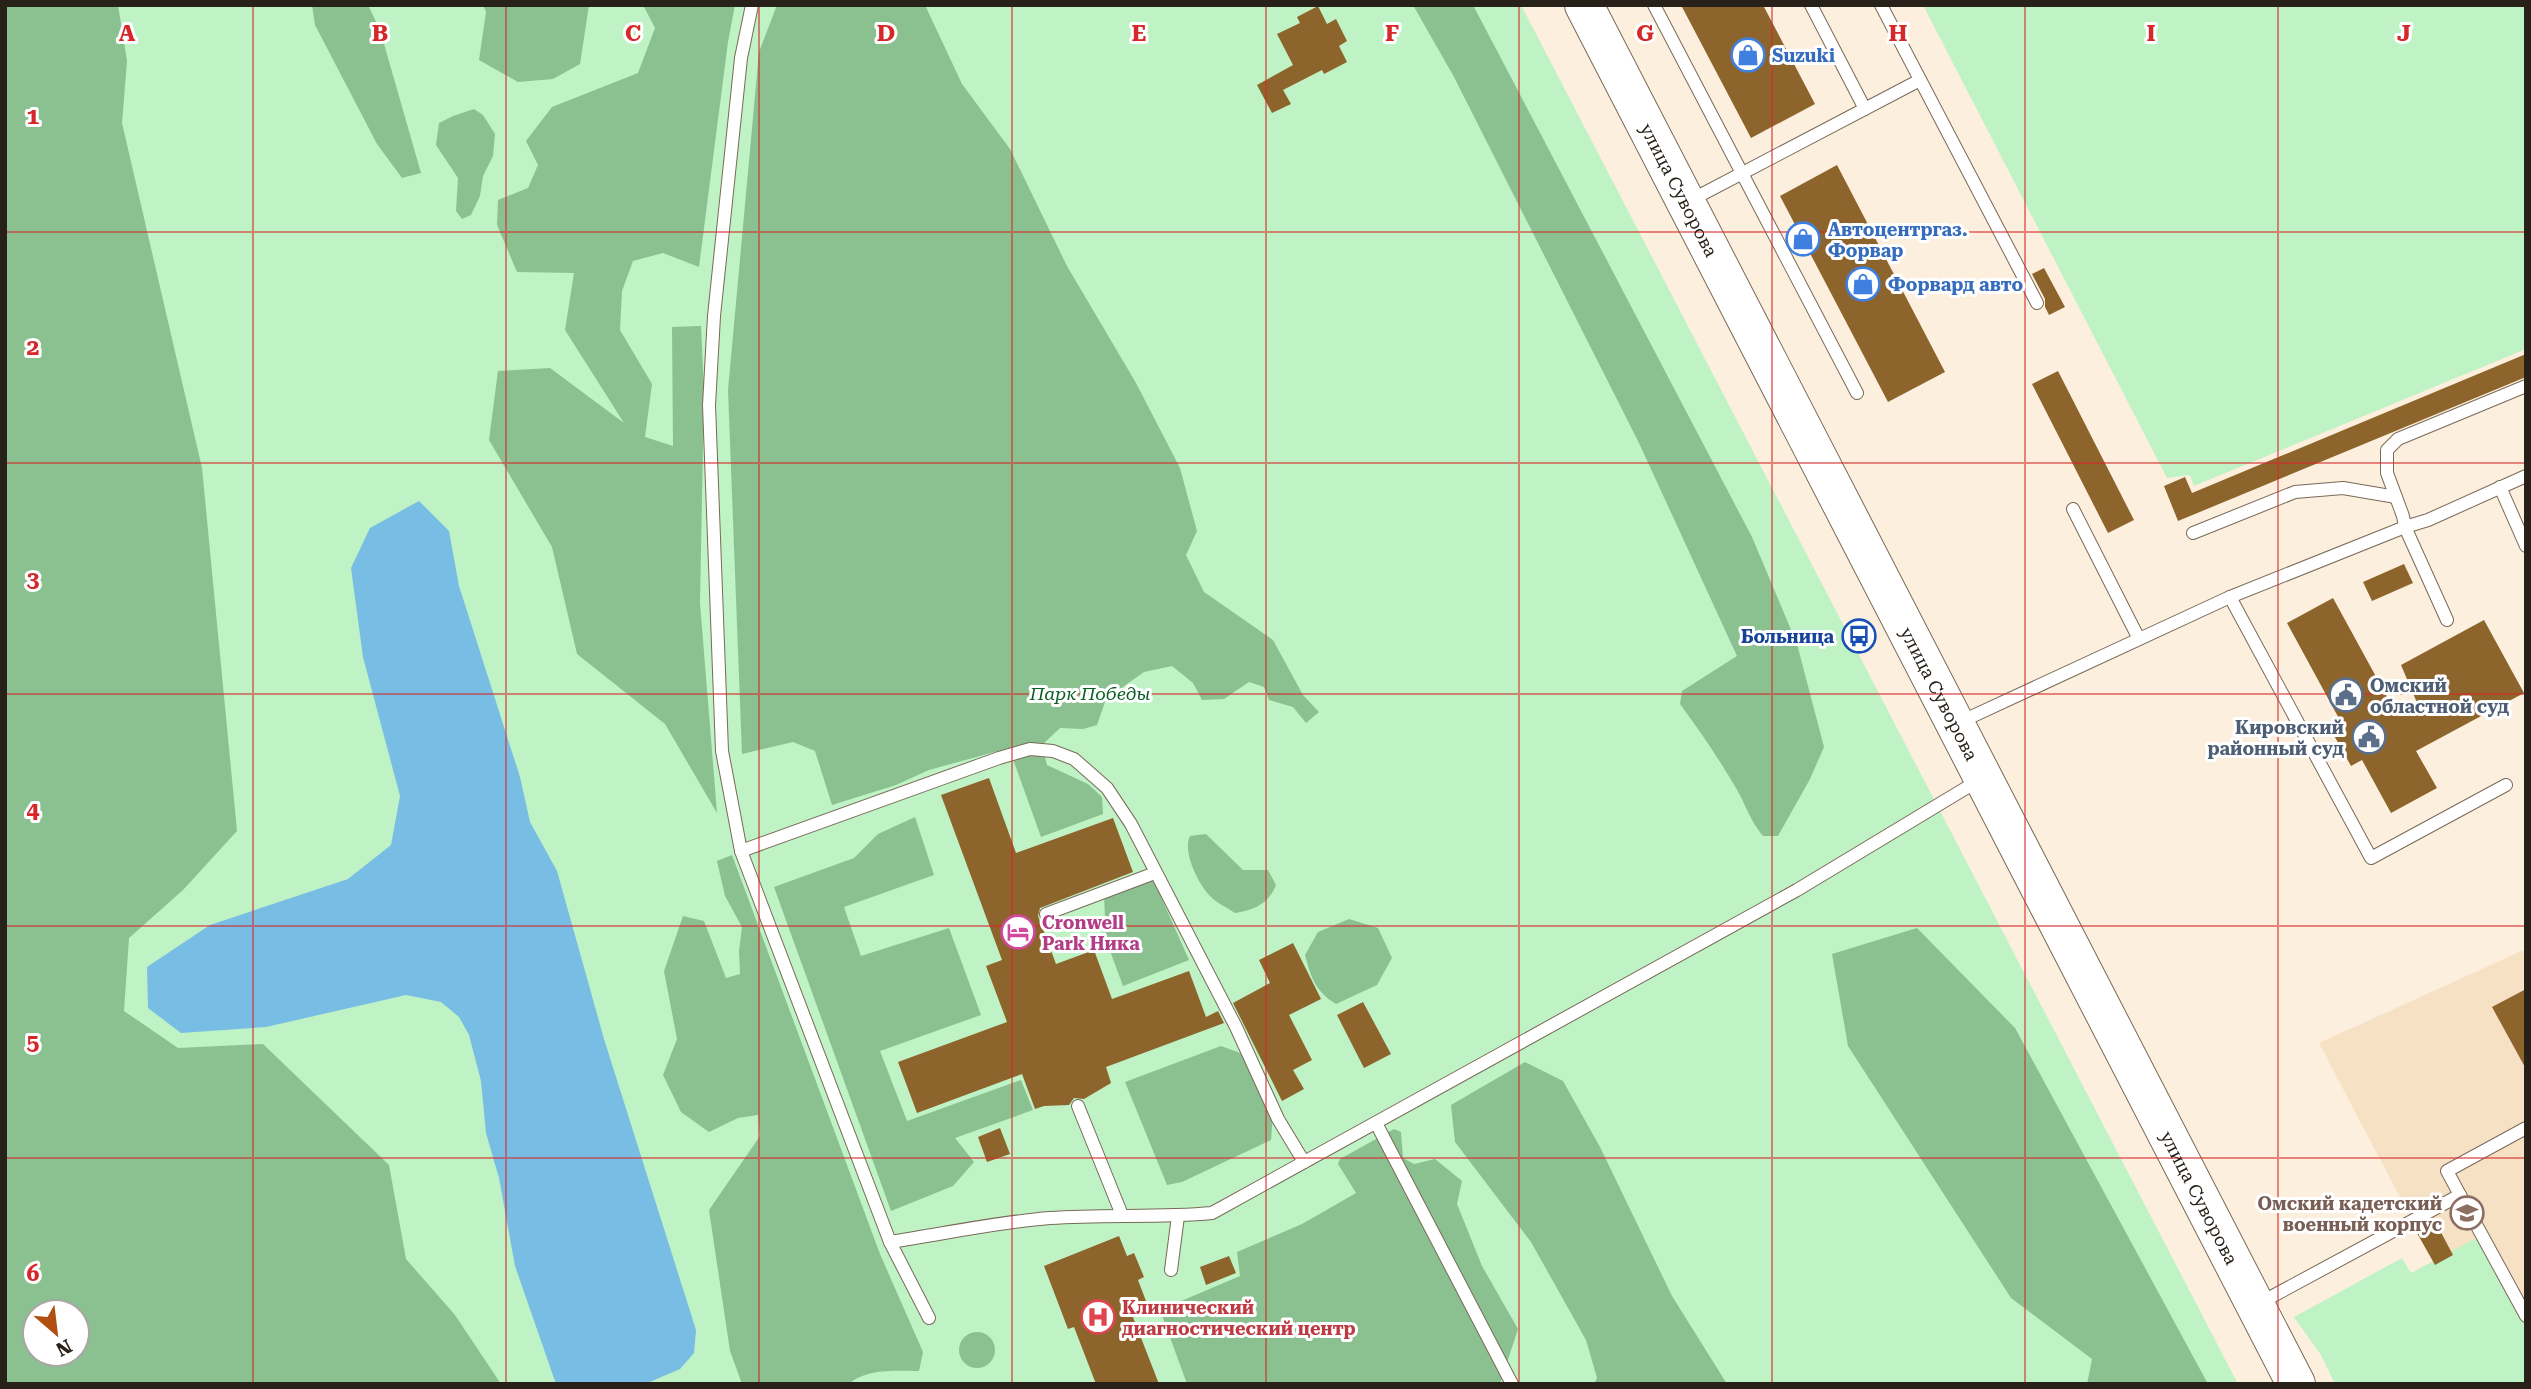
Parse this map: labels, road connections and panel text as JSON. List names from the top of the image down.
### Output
{
  "streets": {
    "main road": ["улица Суворова"]
  },
  "parks": ["Парк Победы"],
  "places": {
    "shop": ["Suzuki", "Автоцентргаз. Форвар", "Форвард авто"],
    "bus stop": ["Больница"],
    "public building": ["Омский областной суд", "Кировский районный суд"],
    "hotel": ["Cronwell Park Ника"],
    "school or university": ["Омский кадетский военный корпус"],
    "hospital": ["Клинический диагностический центр"]
  },
  "north": "bottom right",
  "grid": {
    "columns": [
      "A",
      "B",
      "C",
      "D",
      "E",
      "F",
      "G",
      "H",
      "I",
      "J"
    ],
    "rows": [
      "1",
      "2",
      "3",
      "4",
      "5",
      "6"
    ]
  }
}
